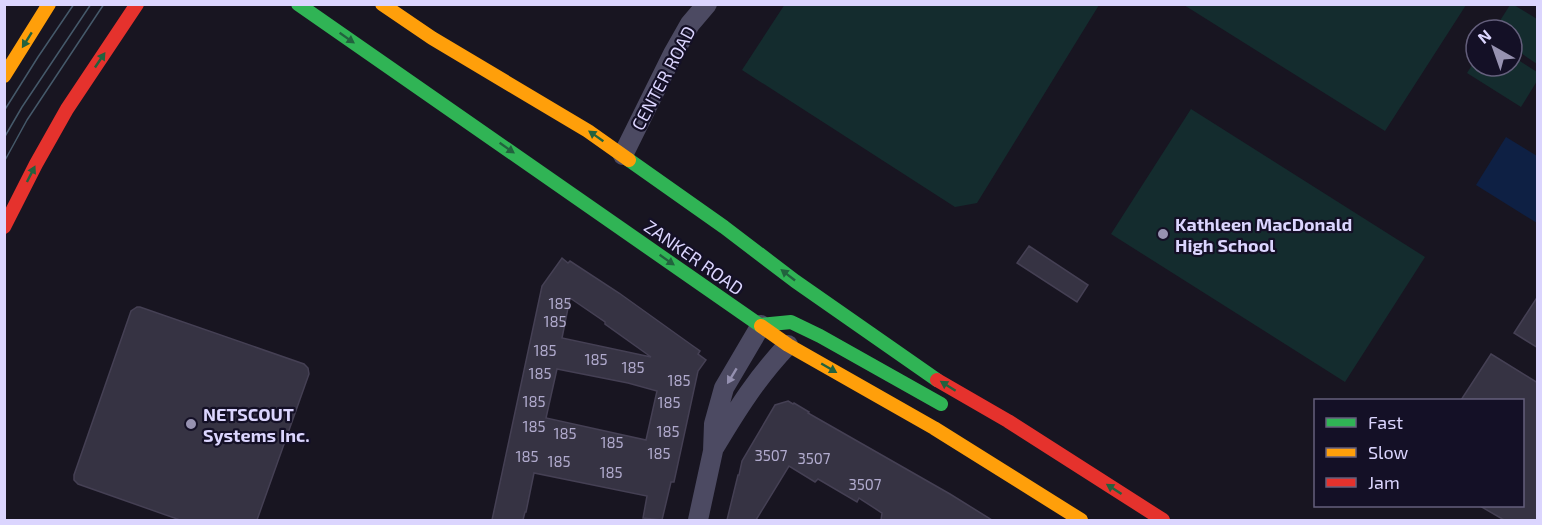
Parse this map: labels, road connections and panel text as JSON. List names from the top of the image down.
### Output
{
  "streets": {
    "main road": ["ZANKER ROAD"],
    "street": ["CENTER ROAD"]
  },
  "places": ["Kathleen MacDonald High School", "NETSCOUT Systems Inc."],
  "house_numbers": [
    "185",
    "185",
    "185",
    "185",
    "185",
    "185",
    "185",
    "185",
    "185",
    "185",
    "185",
    "185",
    "185",
    "185",
    "3507",
    "185",
    "3507",
    "185",
    "185",
    "3507"
  ],
  "legend": ["Fast", "Slow", "Jam"],
  "north": "top left"
}
